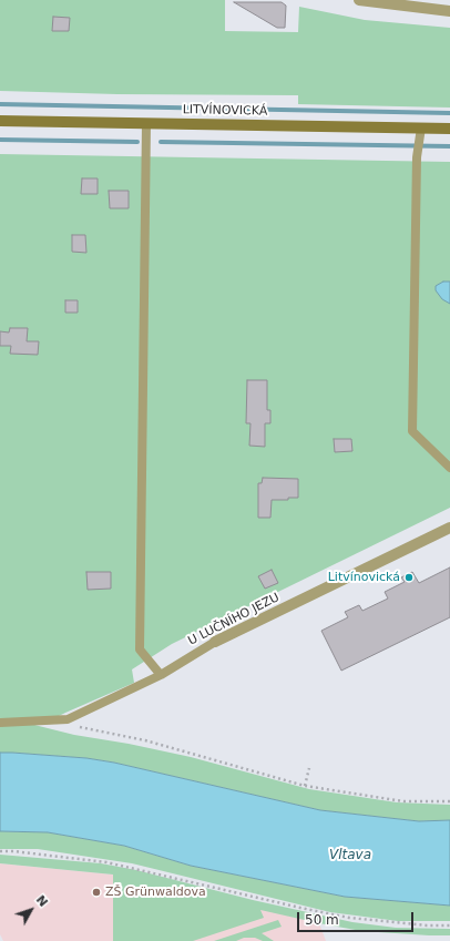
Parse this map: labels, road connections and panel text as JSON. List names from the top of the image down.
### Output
{
  "streets": {
    "main road": ["LITVÍNOVICKÁ"],
    "street": ["U LUČNÍHO JEZU"]
  },
  "water": ["Vltava"],
  "places": ["Litvínovická", "ZŠ Grünwaldova"],
  "scale_bar": "50 m",
  "north": "top right"
}
